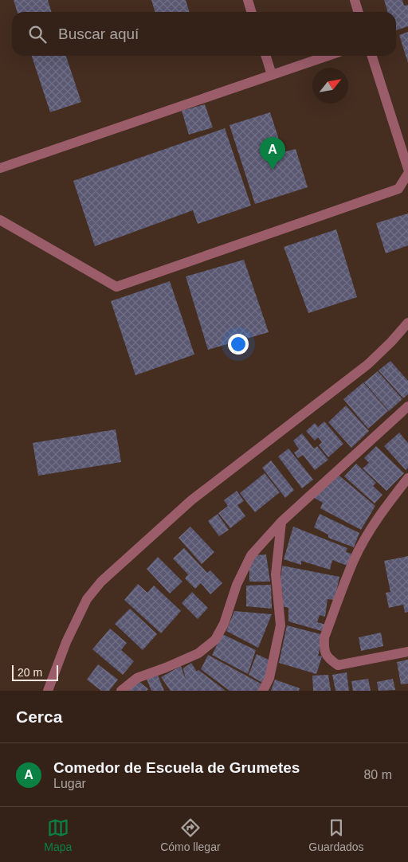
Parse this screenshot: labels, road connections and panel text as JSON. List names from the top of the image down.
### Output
{
  "scale_bar": "20 m",
  "north": "top right",
  "page": {
    "search": "Buscar aquí",
    "pins": "A",
    "scale": "20 m",
    "heading": "Cerca",
    "list": [
      {
        "mark": "A",
        "name": "Comedor de Escuela de Grumetes",
        "note": "Lugar",
        "value": "80 m"
      }
    ],
    "nav": ["Mapa", "Cómo llegar", "Guardados"]
  }
}
